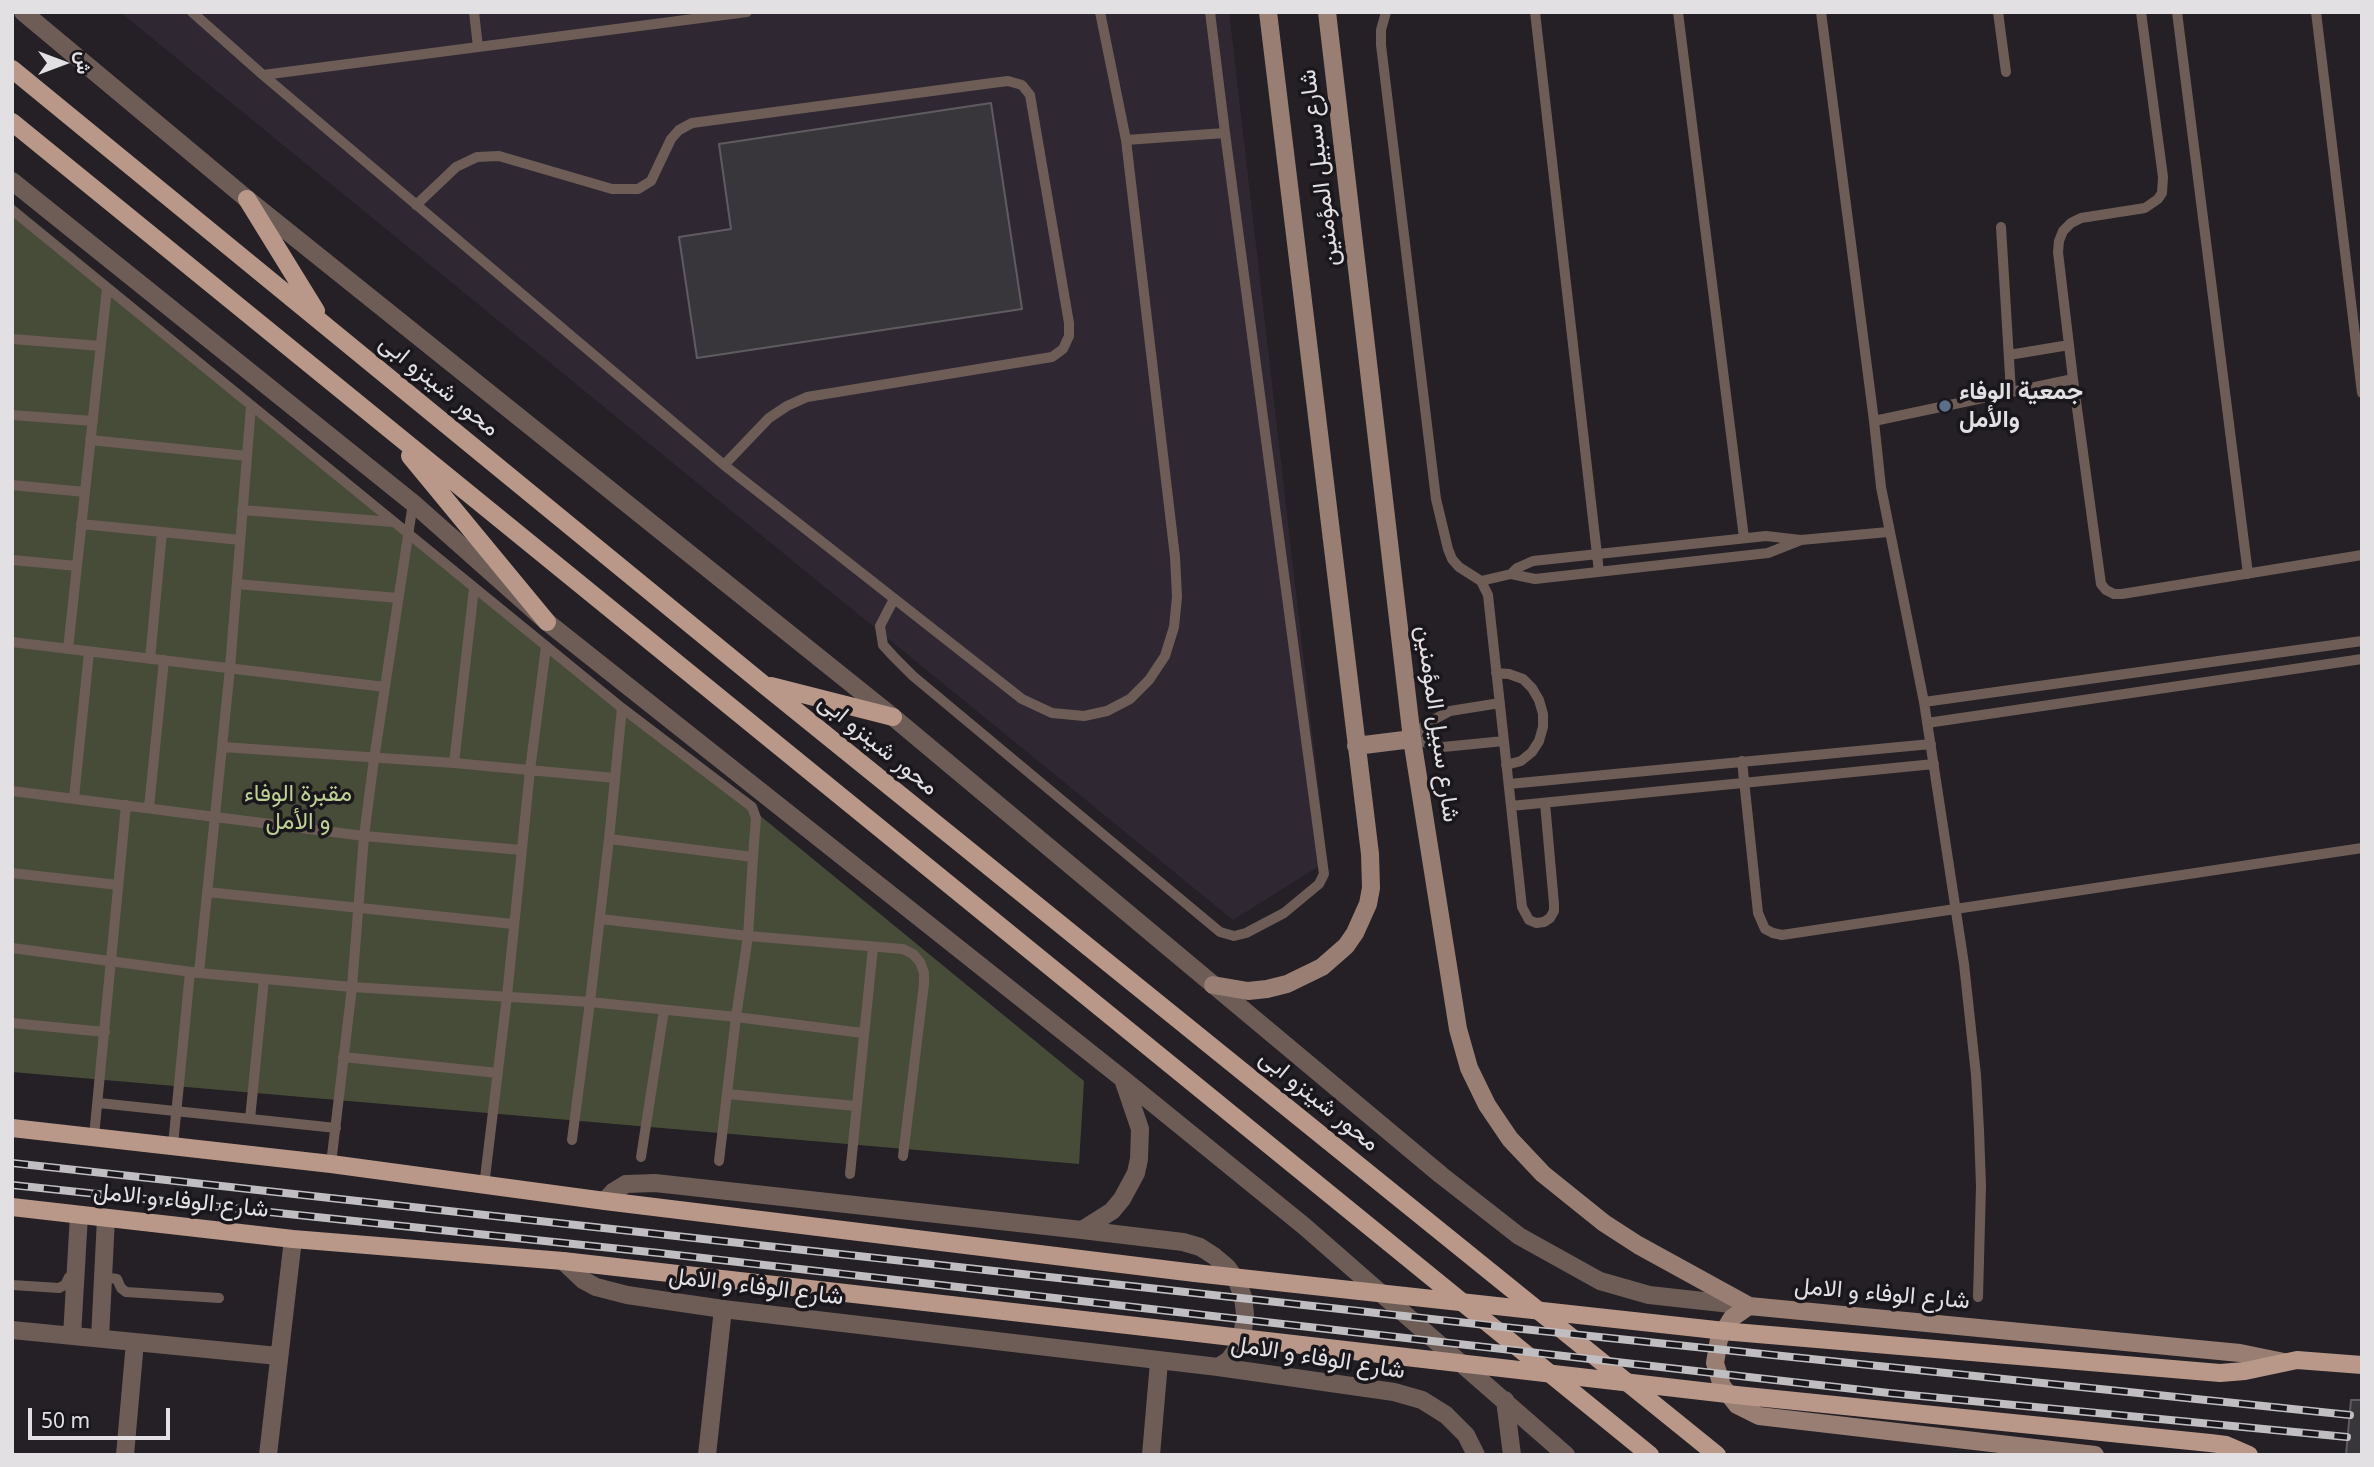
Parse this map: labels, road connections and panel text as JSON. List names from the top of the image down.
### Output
{
  "streets": {
    "main road": ["شارع سبيل المؤمنين", "محور شينزو ابى", "شارع الوفاء و الامل"]
  },
  "crossings": [
    ["شارع سبيل المؤمنين", "شارع الوفاء و الامل"]
  ],
  "parks": ["مقبرة الوفاء و الأمل"],
  "places": ["جمعية الوفاء والأمل"],
  "scale_bar": "50 m",
  "north": "right"
}
